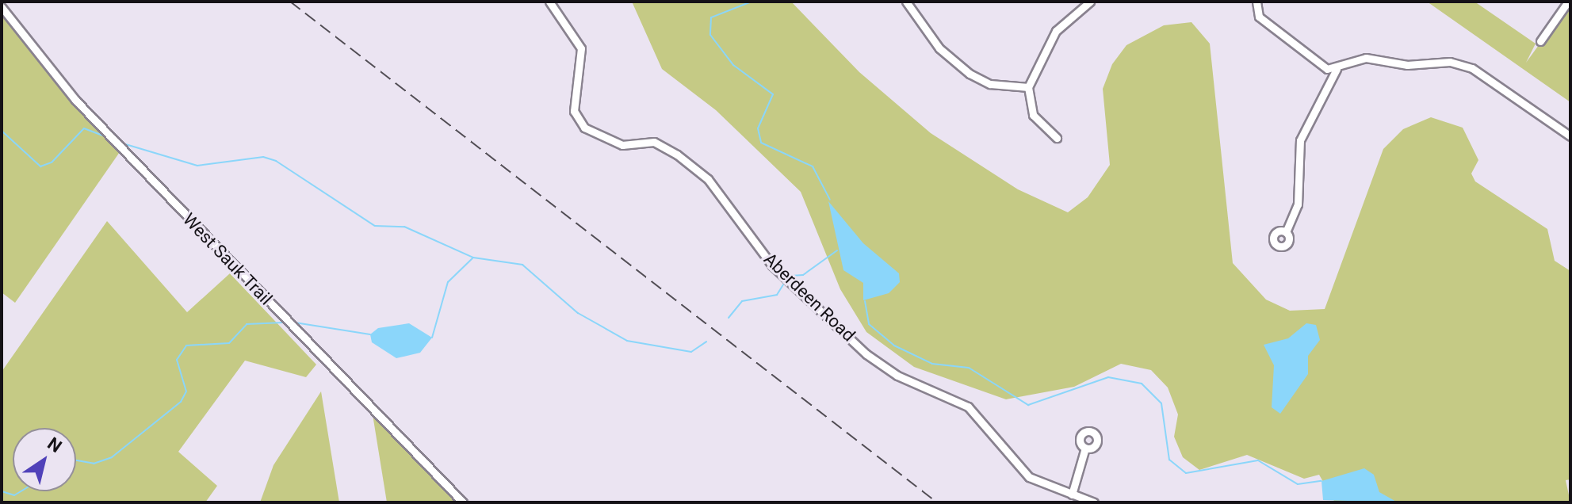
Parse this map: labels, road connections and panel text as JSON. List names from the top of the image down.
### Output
{
  "streets": {
    "street": ["West Sauk Trail", "Aberdeen Road"]
  },
  "north": "top right"
}
